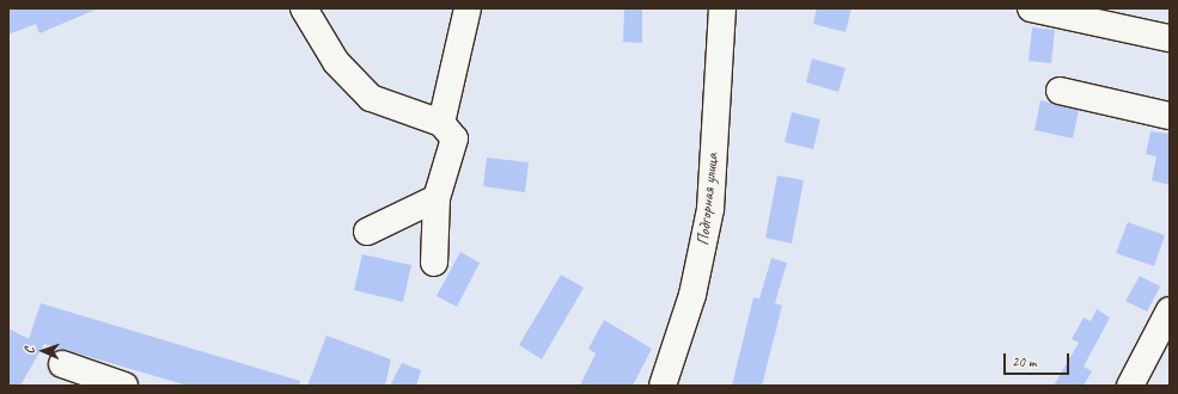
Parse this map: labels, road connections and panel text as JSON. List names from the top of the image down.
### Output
{
  "streets": {
    "street": ["Подгорная улица"]
  },
  "scale_bar": "20 m",
  "north": "left"
}
